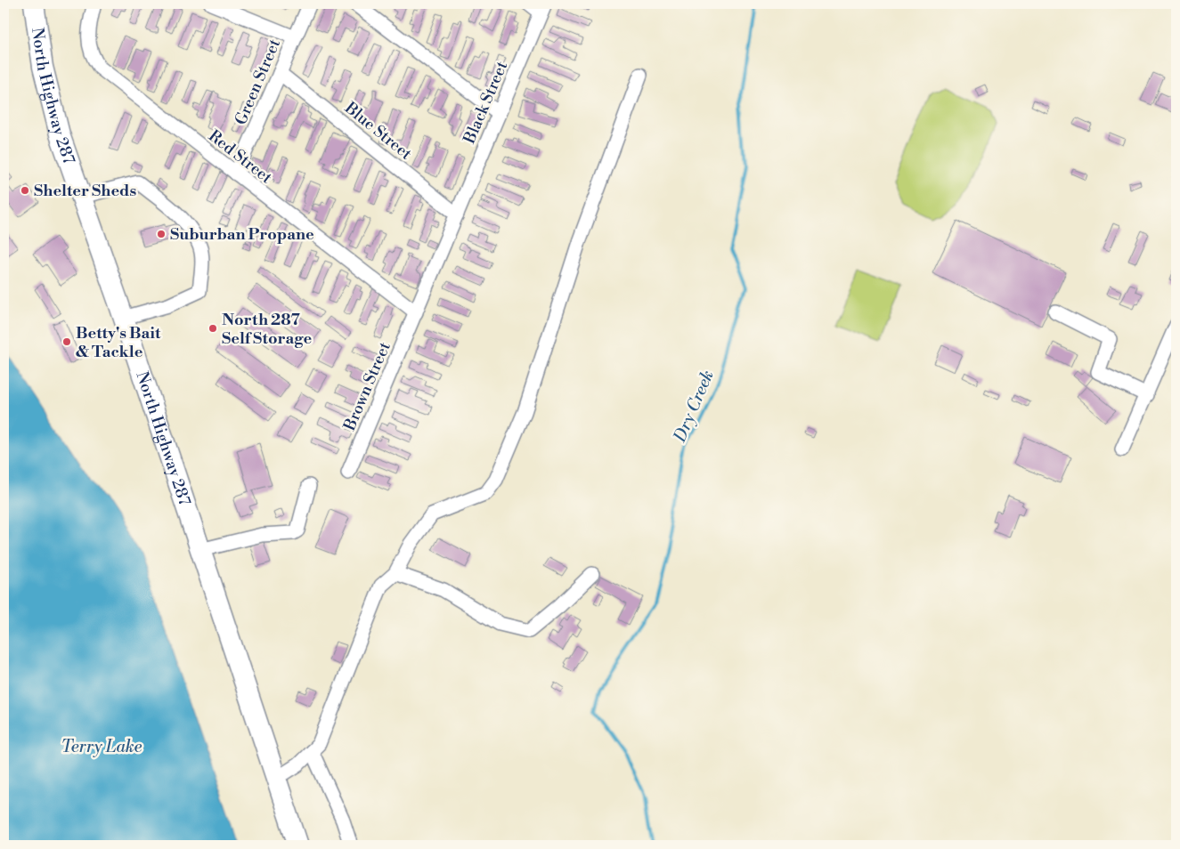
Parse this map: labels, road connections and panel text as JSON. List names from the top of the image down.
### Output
{
  "streets": {
    "highway": ["North Highway 287"],
    "street": [
      "Green Street",
      "Black Street",
      "Blue Street",
      "Red Street",
      "Brown Street"
    ]
  },
  "crossings": [
    ["Green Street", "Blue Street"],
    ["Green Street", "Red Street"],
    ["Black Street", "Blue Street"],
    ["Black Street", "Red Street"],
    ["Black Street", "Brown Street"],
    ["Red Street", "Brown Street"]
  ],
  "water": ["Dry Creek", "Terry Lake"],
  "places": [
    "Shelter Sheds",
    "Suburban Propane",
    "North 287 Self Storage",
    "Betty's Bait & Tackle"
  ]
}
